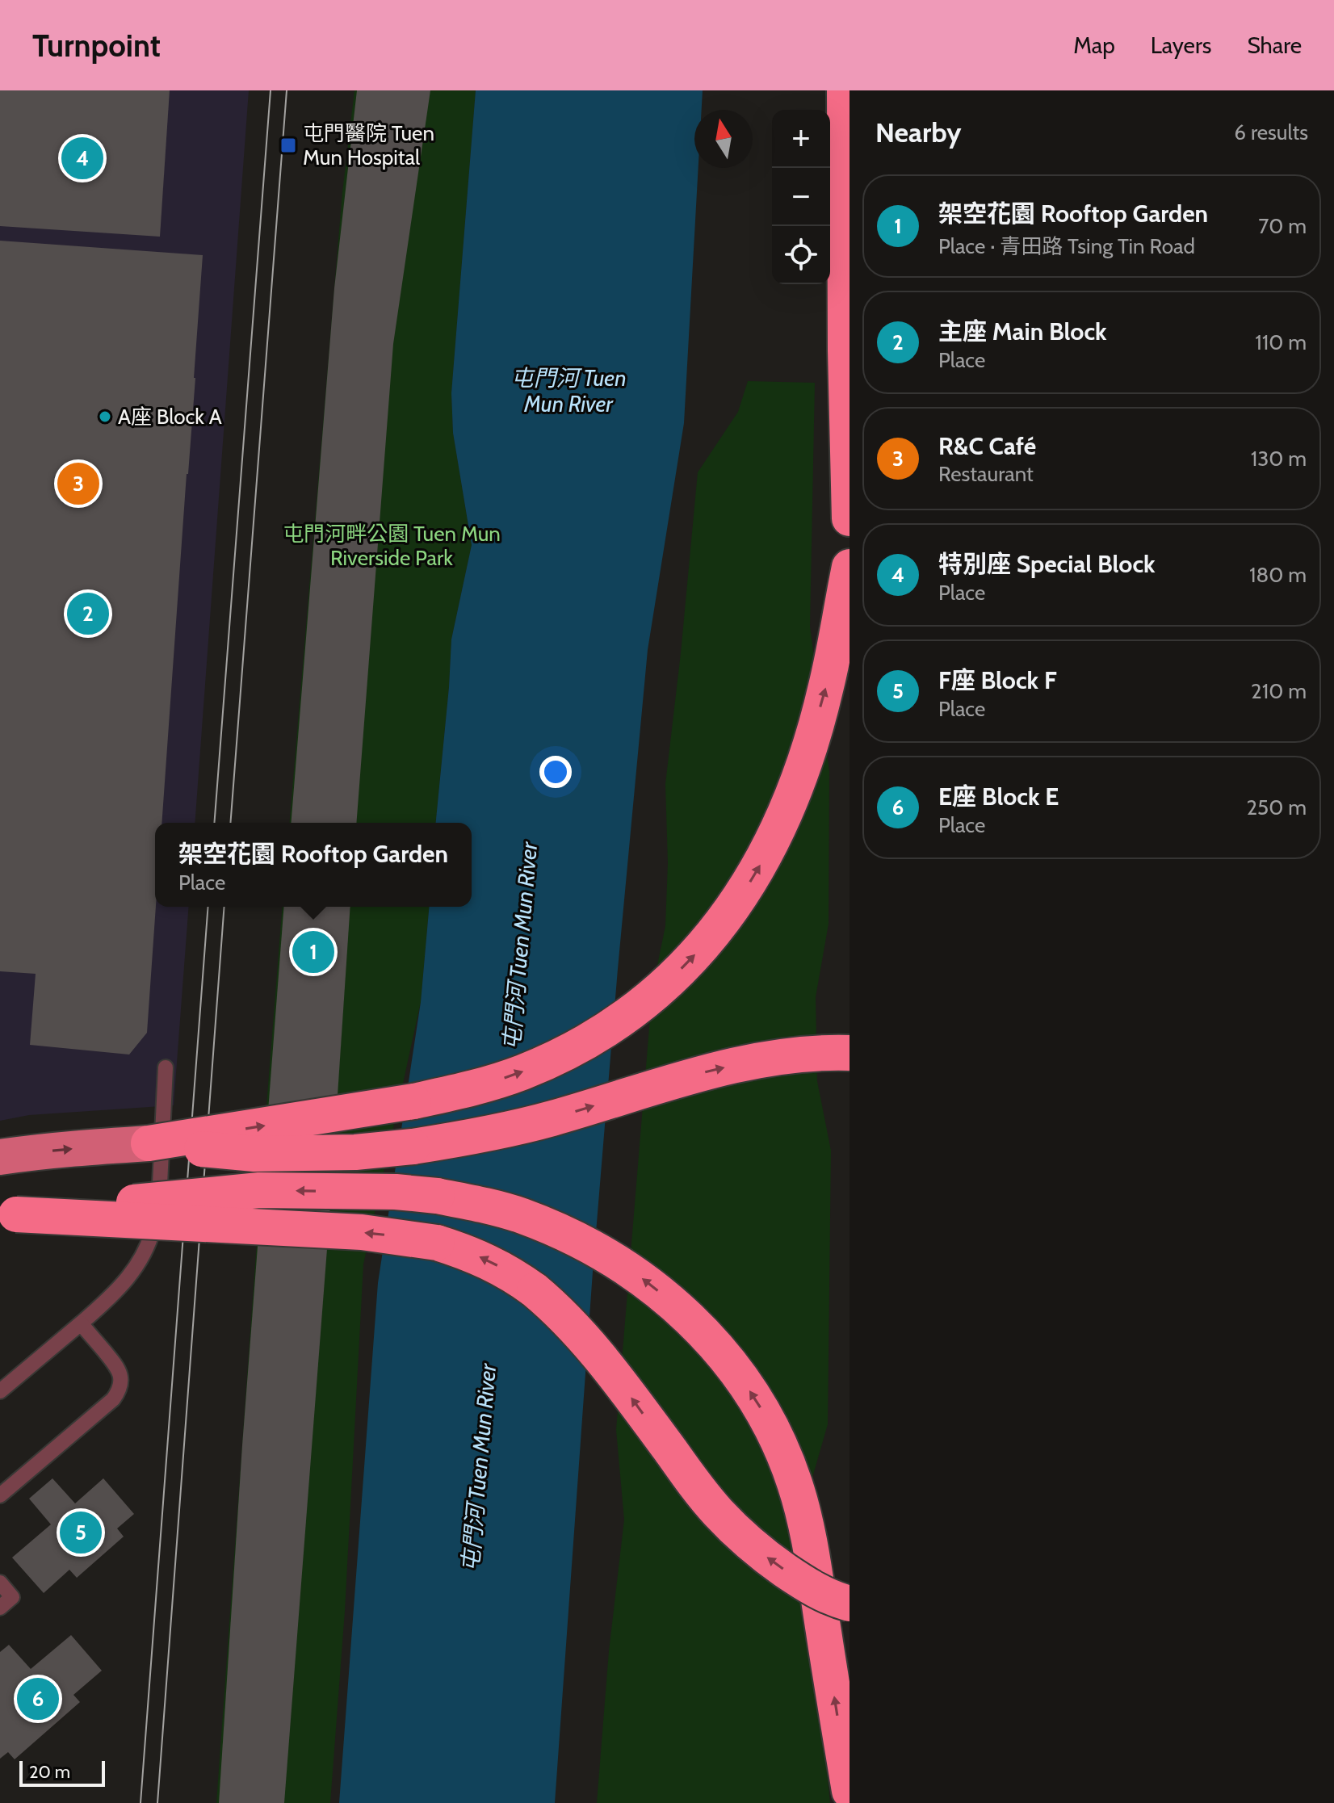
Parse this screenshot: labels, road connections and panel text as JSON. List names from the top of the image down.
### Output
{
  "water": ["屯門河 Tuen Mun River"],
  "parks": ["屯門河畔公園 Tuen Mun Riverside Park"],
  "places": {
    "transit": ["屯門醫院 Tuen Mun Hospital"],
    "other": ["A座 Block A"]
  },
  "scale_bar": "20 m",
  "north": "top",
  "page": {
    "header": "Turnpoint",
    "nav": ["Map", "Layers", "Share"],
    "heading": ["Nearby", "6 results"],
    "map_buttons": ["+", "−"],
    "pins": [
      "4",
      "3",
      "2",
      "1",
      "5",
      "6"
    ],
    "list": [
      {
        "mark": "1",
        "name": "架空花園 Rooftop Garden",
        "note": "Place · 青田路 Tsing Tin Road",
        "value": "70 m"
      },
      {
        "mark": "2",
        "name": "主座 Main Block",
        "note": "Place",
        "value": "110 m"
      },
      {
        "mark": "3",
        "name": "R&C Café",
        "note": "Restaurant",
        "value": "130 m"
      },
      {
        "mark": "4",
        "name": "特別座 Special Block",
        "note": "Place",
        "value": "180 m"
      },
      {
        "mark": "5",
        "name": "F座 Block F",
        "note": "Place",
        "value": "210 m"
      },
      {
        "mark": "6",
        "name": "E座 Block E",
        "note": "Place",
        "value": "250 m"
      }
    ],
    "popup": ["架空花園 Rooftop Garden", "Place"],
    "scale": "20 m"
  }
}
